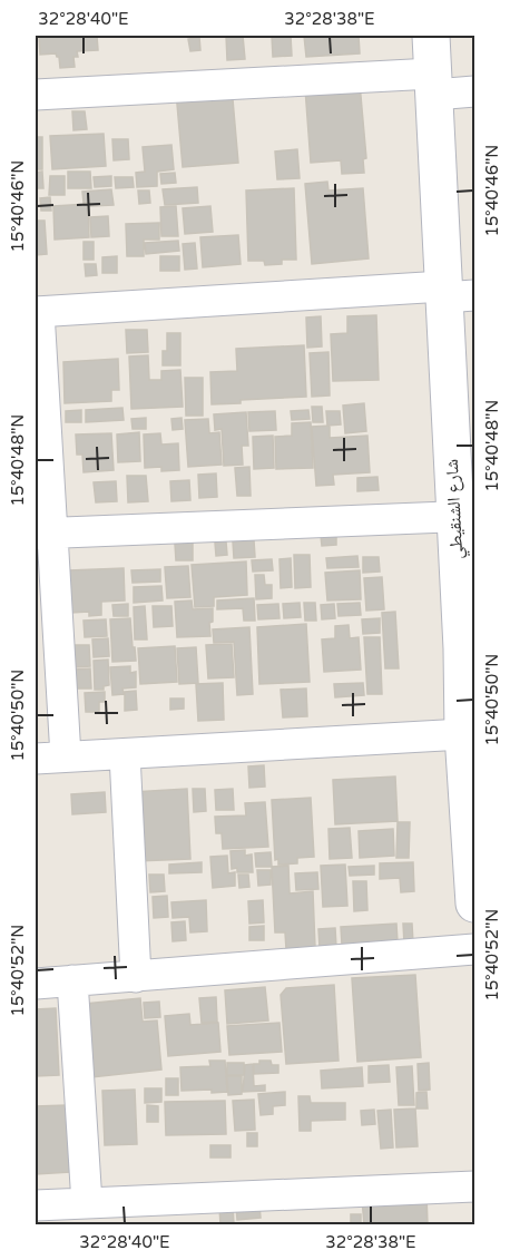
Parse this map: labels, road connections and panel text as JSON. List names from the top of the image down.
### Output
{
  "streets": {
    "street": ["شارع الشنقيطي"]
  },
  "coordinates": [
    "32°28'40\"E",
    "32°28'38\"E",
    "15°40'46\"N",
    "15°40'48\"N",
    "15°40'50\"N",
    "15°40'52\"N"
  ]
}
